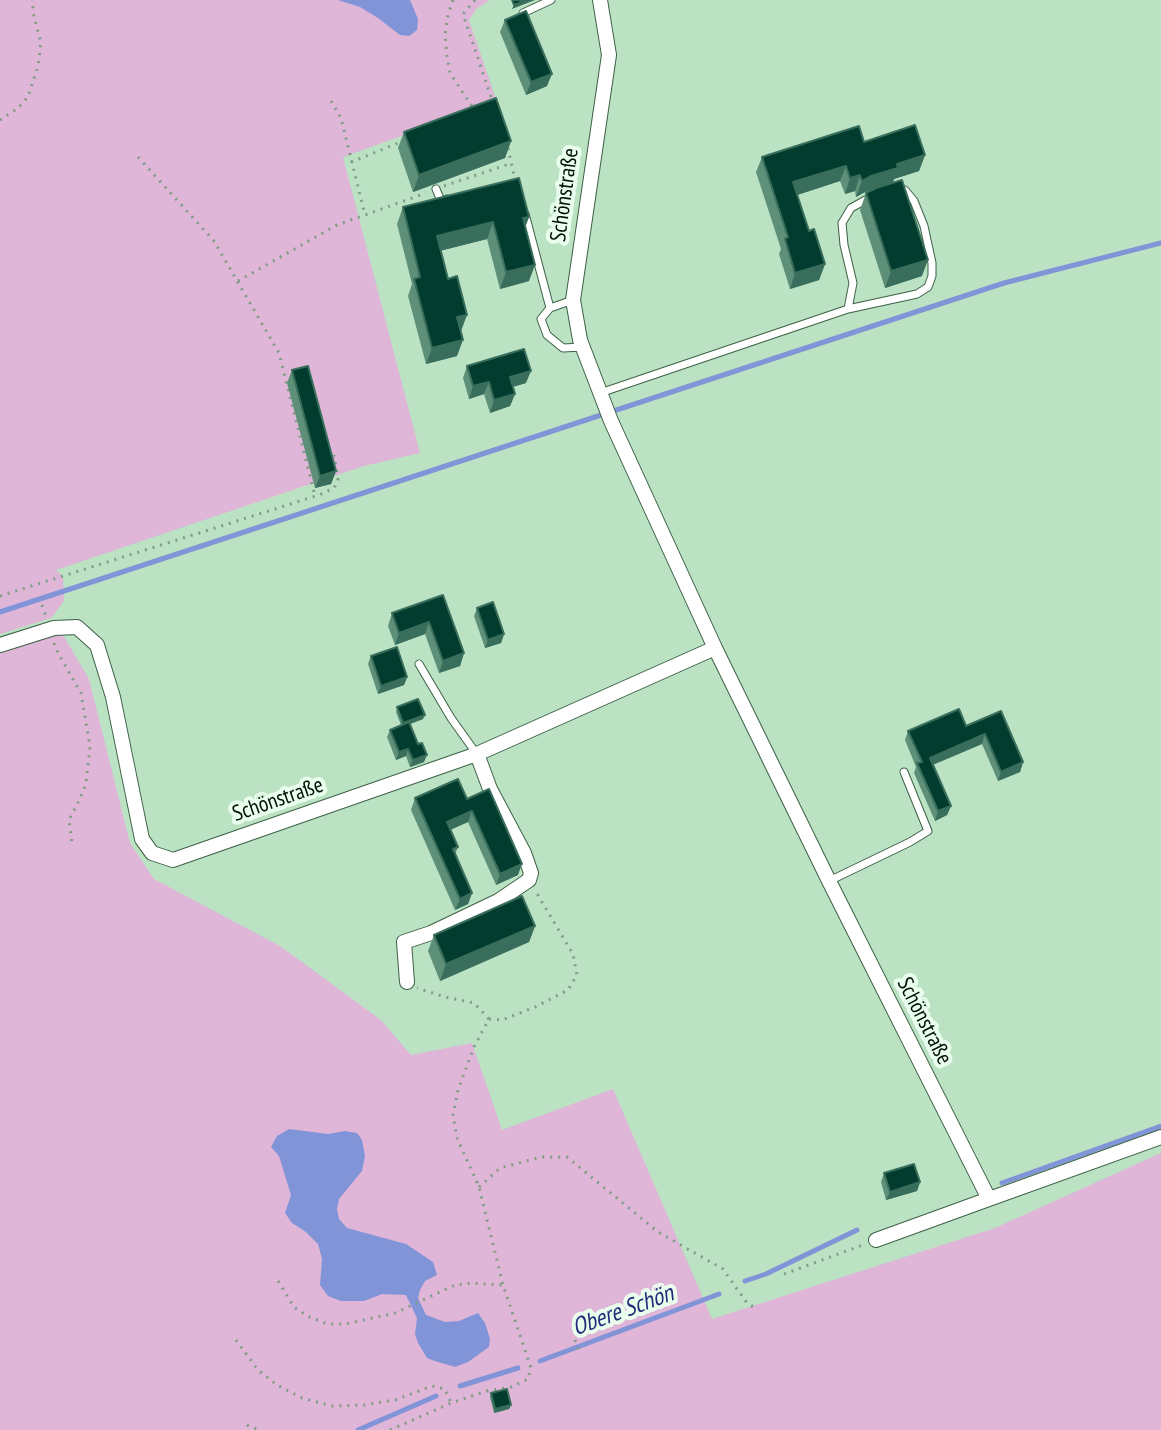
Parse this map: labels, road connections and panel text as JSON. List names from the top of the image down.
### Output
{
  "streets": {
    "street": ["Schönstraße"]
  },
  "water": ["Obere Schön"]
}
